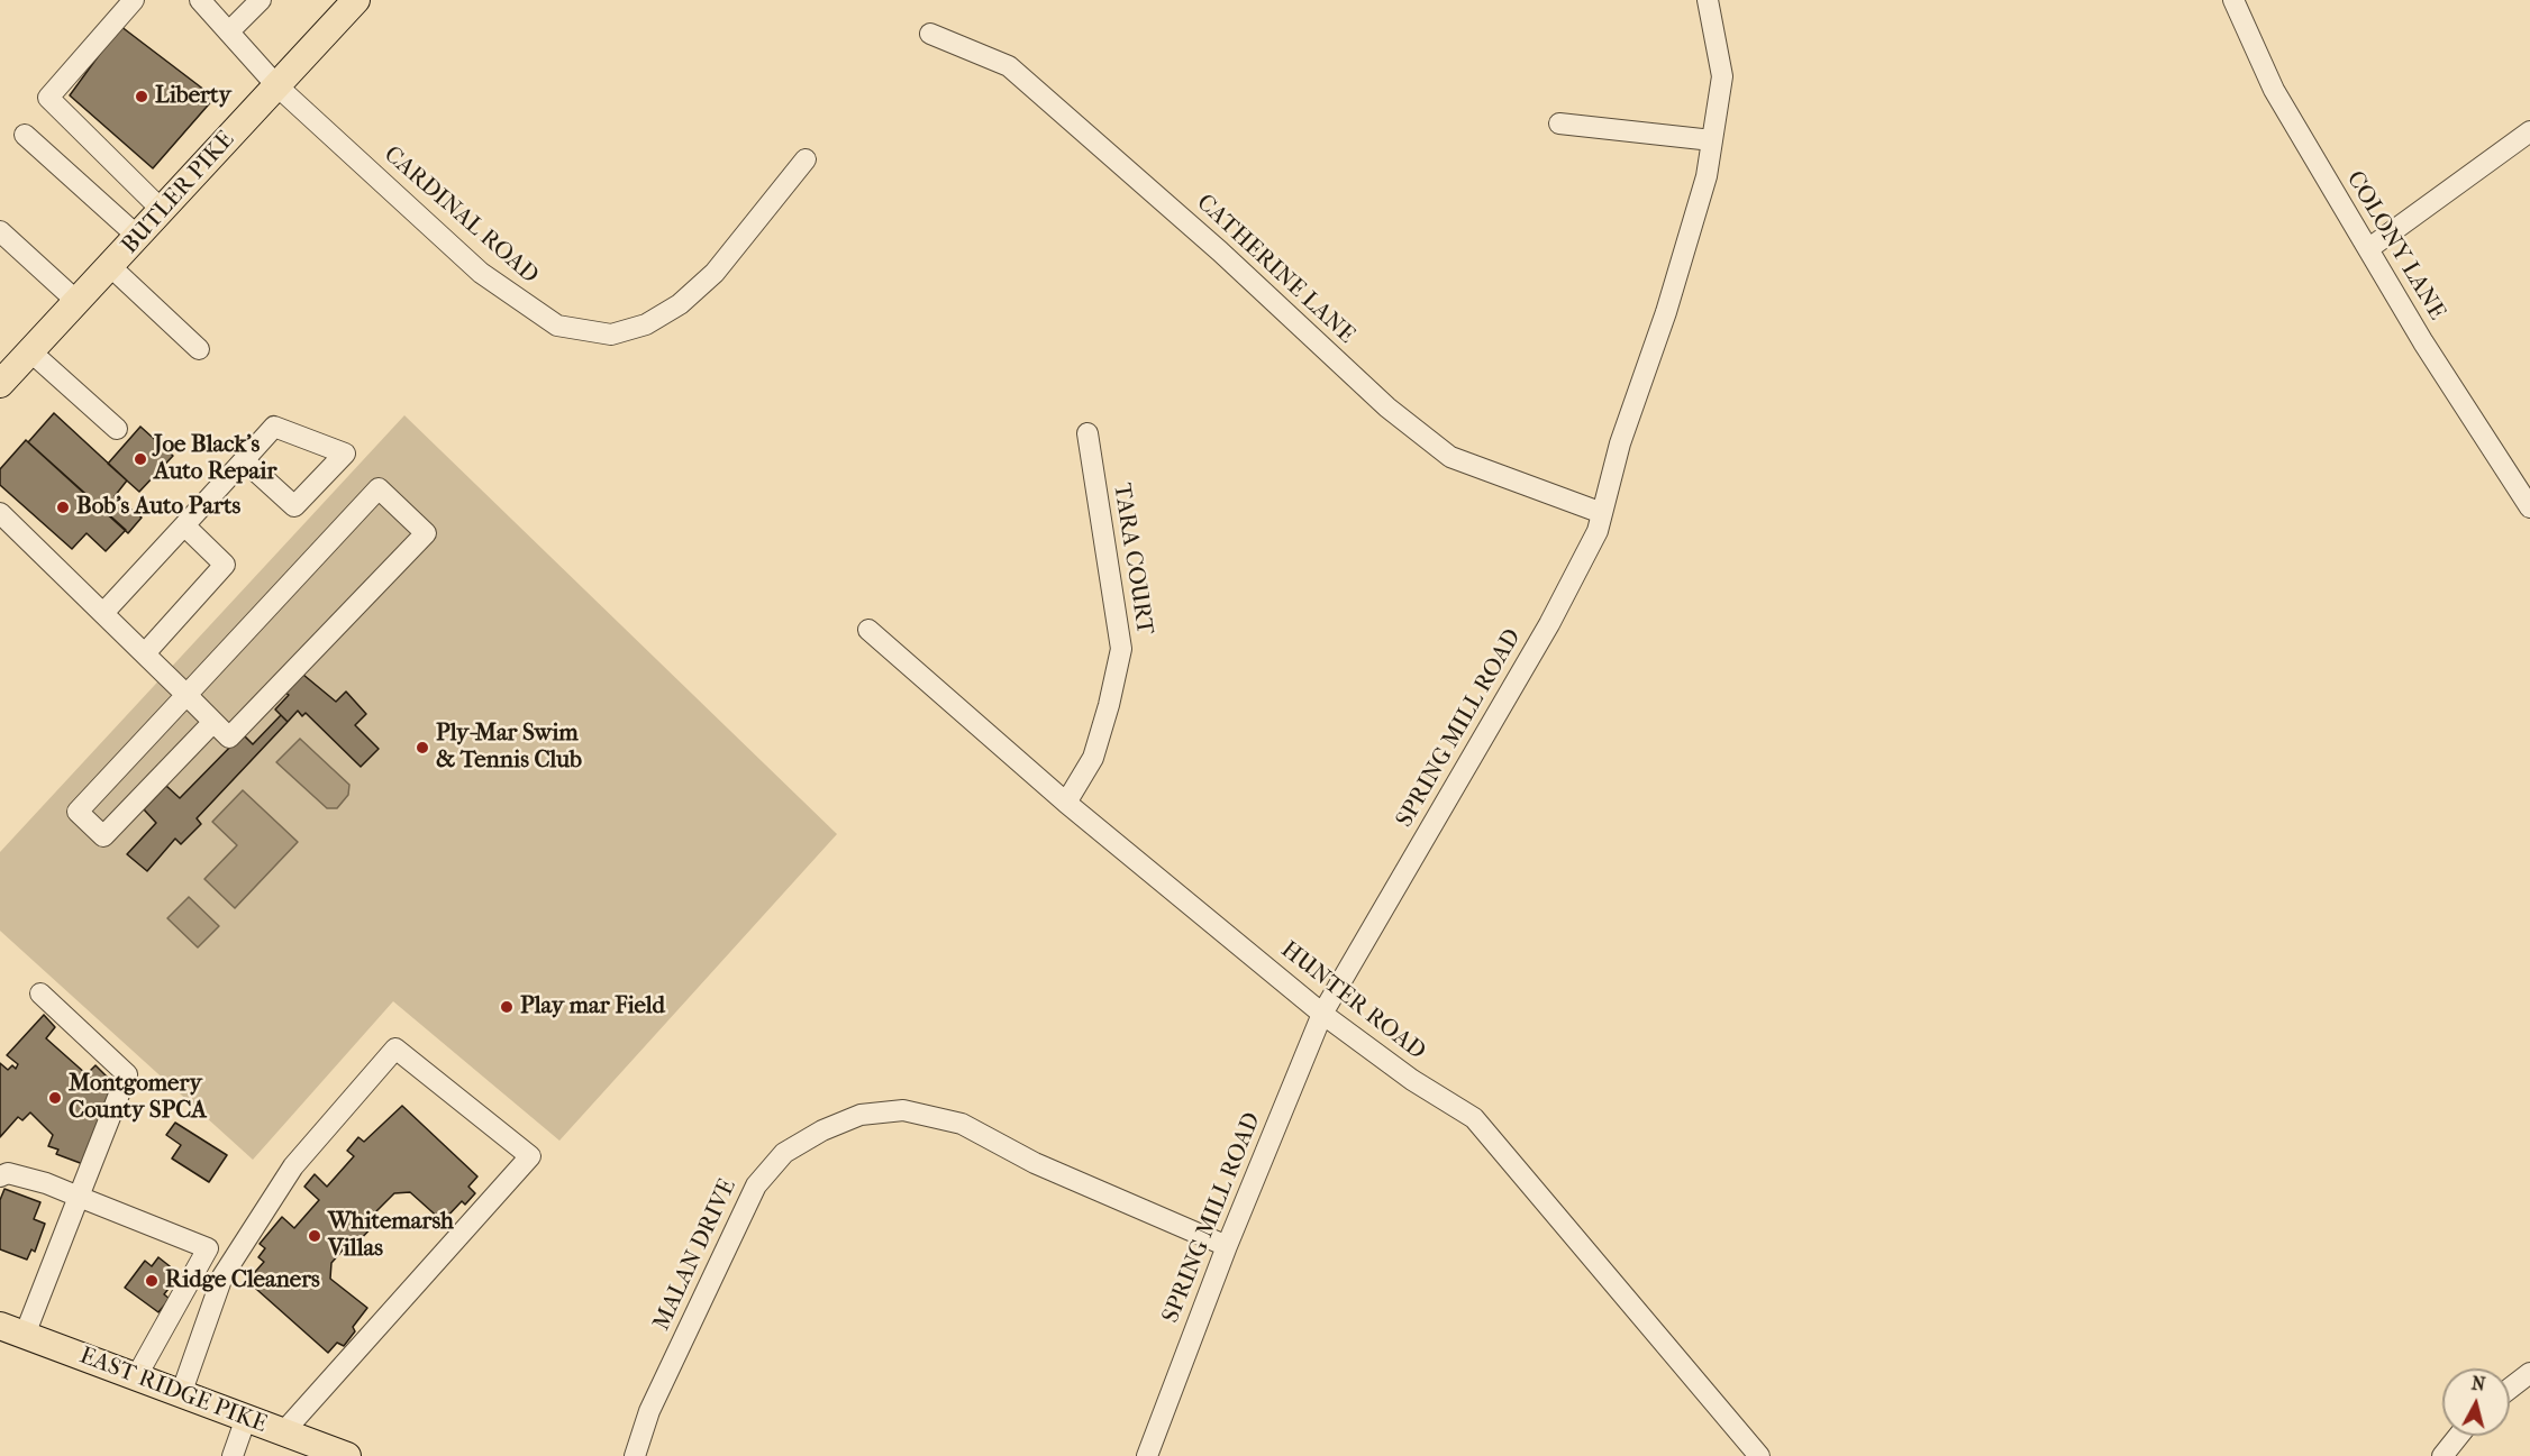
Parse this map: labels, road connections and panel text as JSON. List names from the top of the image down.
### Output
{
  "streets": {
    "main road": ["BUTLER PIKE", "EAST RIDGE PIKE"],
    "street": [
      "CARDINAL ROAD",
      "COLONY LANE",
      "CATHERINE LANE",
      "TARA COURT",
      "SPRING MILL ROAD",
      "HUNTER ROAD",
      "MALAN DRIVE"
    ]
  },
  "crossings": [
    ["BUTLER PIKE", "CARDINAL ROAD"],
    ["CATHERINE LANE", "SPRING MILL ROAD"],
    ["TARA COURT", "HUNTER ROAD"],
    ["SPRING MILL ROAD", "HUNTER ROAD"],
    ["SPRING MILL ROAD", "MALAN DRIVE"]
  ],
  "places": [
    "Liberty",
    "Joe Black's Auto Repair",
    "Bob's Auto Parts",
    "Ply-Mar Swim & Tennis Club",
    "Play mar Field",
    "Montgomery County SPCA",
    "Whitemarsh Villas",
    "Ridge Cleaners"
  ],
  "north": "top"
}
